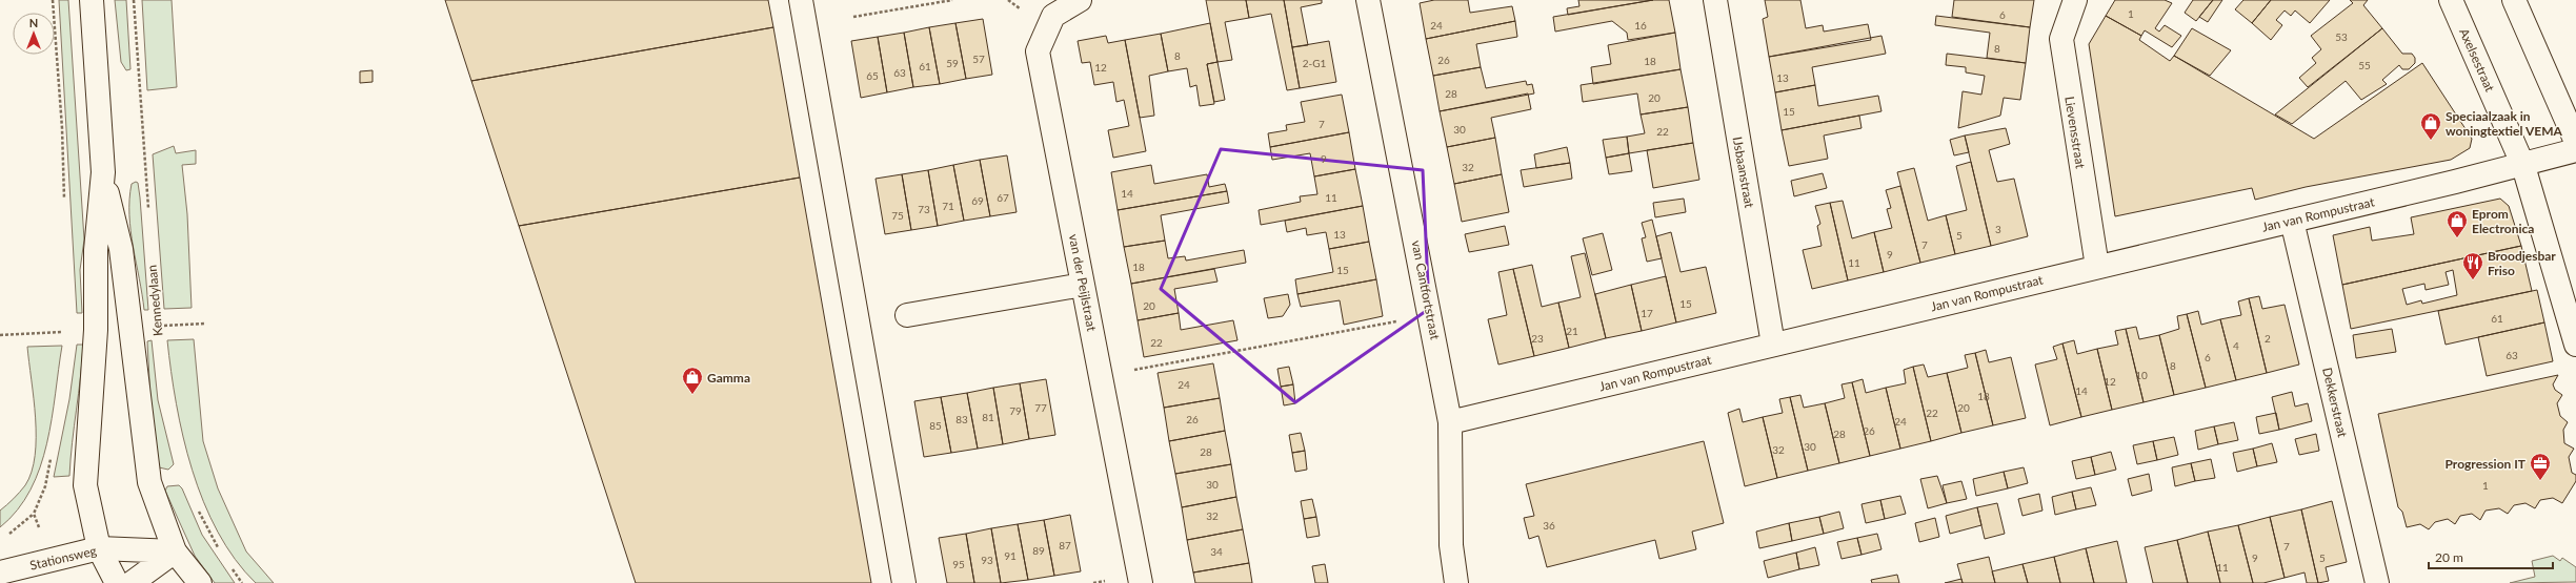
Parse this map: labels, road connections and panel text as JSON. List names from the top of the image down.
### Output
{
  "streets": {
    "street": [
      "Axelsestraat",
      "Lievensstraat",
      "IJsbaanstraat",
      "Jan van Rompustraat",
      "van der Peijlstraat",
      "van Cantfortstraat",
      "Kennedylaan",
      "Dekkerstraat",
      "Stationsweg"
    ]
  },
  "crossings": [
    ["Axelsestraat", "Jan van Rompustraat"],
    ["Lievensstraat", "Jan van Rompustraat"],
    ["IJsbaanstraat", "Jan van Rompustraat"],
    ["Jan van Rompustraat", "van Cantfortstraat"],
    ["Jan van Rompustraat", "Dekkerstraat"],
    ["Kennedylaan", "Stationsweg"]
  ],
  "places": {
    "shop": ["Speciaalzaak in woningtextiel VEMA", "Eprom Electronica", "Gamma"],
    "restaurant": ["Broodjesbar Friso"],
    "office": ["Progression IT"]
  },
  "house_numbers": [
    "1",
    "6",
    "24",
    "16",
    "53",
    "8",
    "8",
    "57",
    "26",
    "18",
    "59",
    "2-G1",
    "55",
    "61",
    "12",
    "63",
    "65",
    "13",
    "28",
    "20",
    "15",
    "7",
    "30",
    "22",
    "9",
    "32",
    "14",
    "67",
    "11",
    "69",
    "71",
    "73",
    "75",
    "3",
    "13",
    "5",
    "7",
    "9",
    "11",
    "18",
    "15",
    "15",
    "20",
    "17",
    "61",
    "21",
    "23",
    "2",
    "22",
    "4",
    "63",
    "6",
    "8",
    "10",
    "12",
    "24",
    "14",
    "18",
    "77",
    "20",
    "79",
    "22",
    "81",
    "83",
    "26",
    "24",
    "85",
    "26",
    "28",
    "30",
    "32",
    "28",
    "30",
    "1",
    "32",
    "36",
    "87",
    "7",
    "89",
    "34",
    "91",
    "9",
    "5",
    "93",
    "95",
    "11"
  ],
  "scale_bar": "20 m",
  "north": "top"
}
